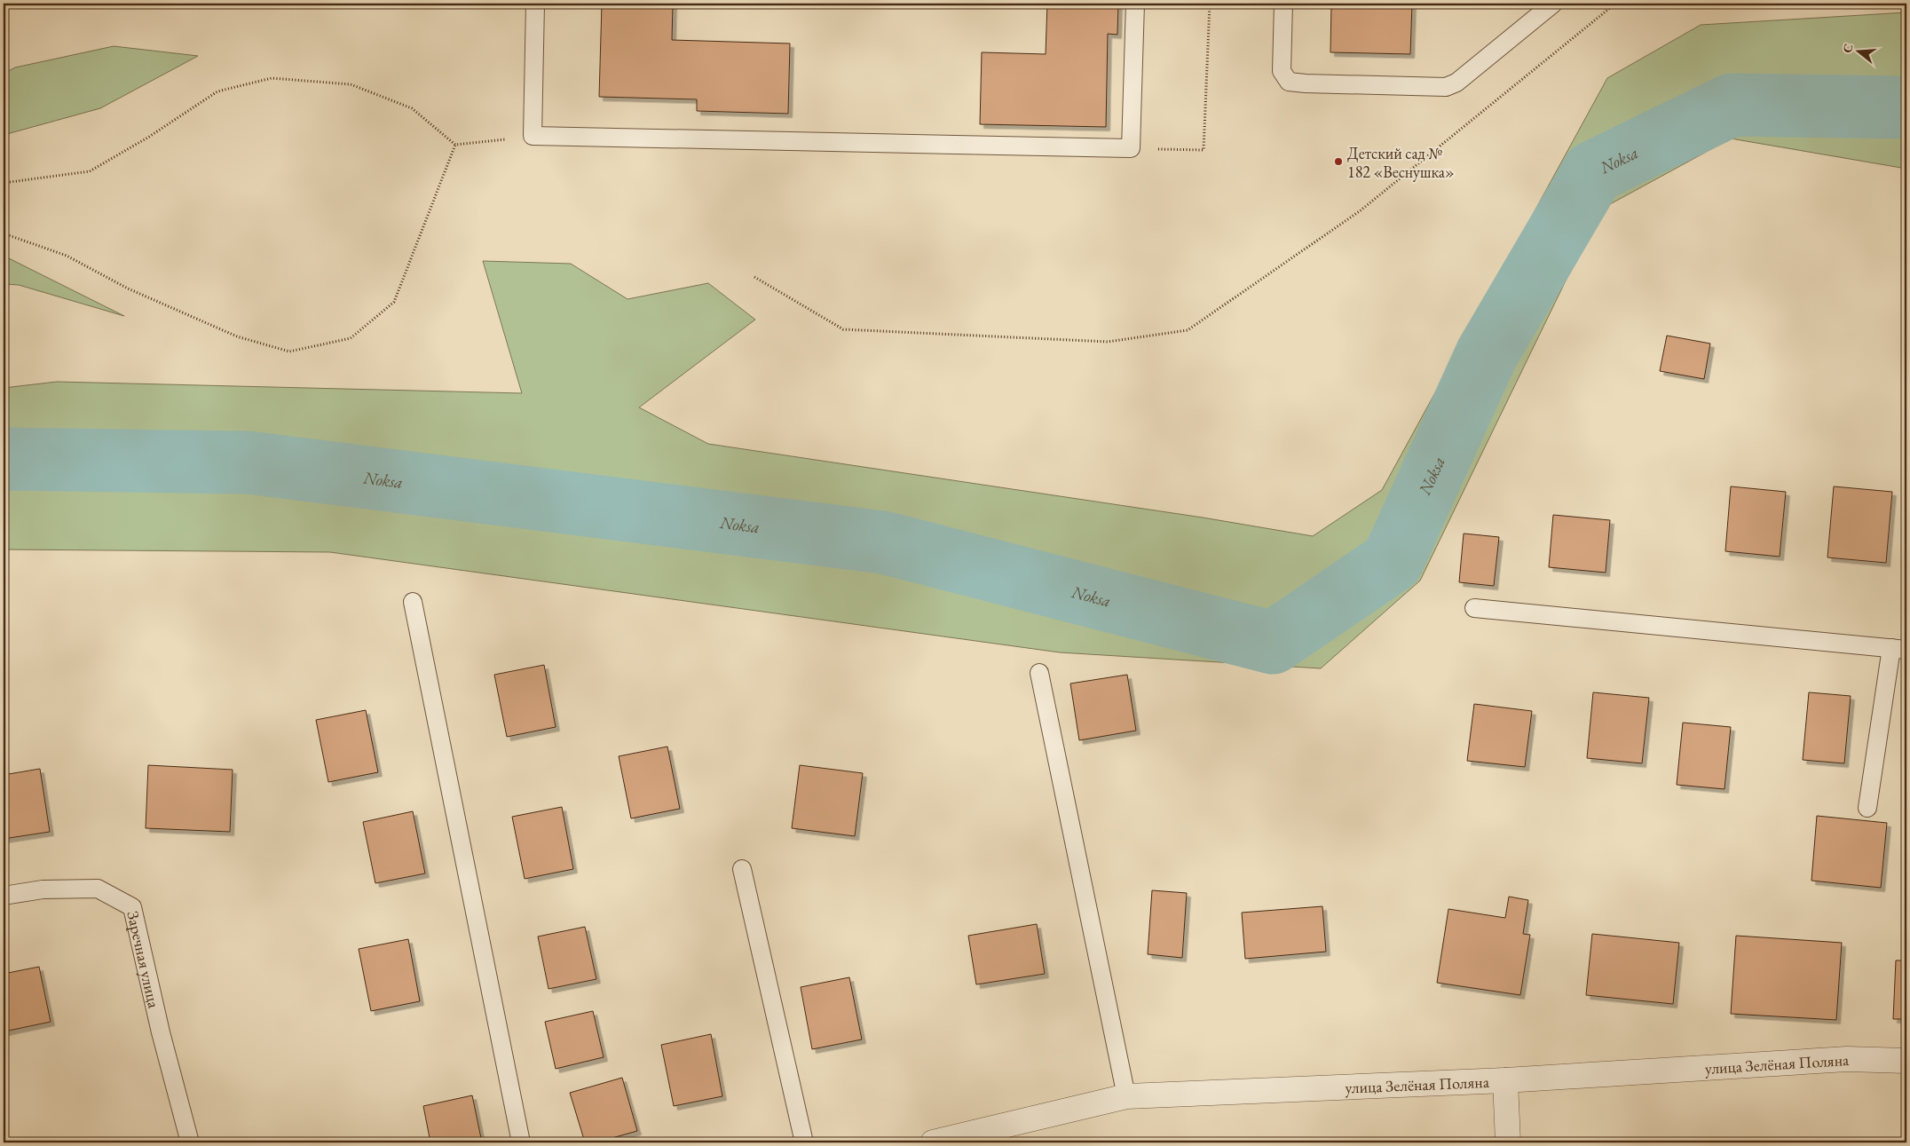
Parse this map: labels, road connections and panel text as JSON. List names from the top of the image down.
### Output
{
  "streets": {
    "street": ["улица Зелёная Поляна"],
    "lane": ["Заречная улица"]
  },
  "water": ["Noksa"],
  "places": ["Детский сад № 182 «Веснушка»"],
  "north": "left"
}
